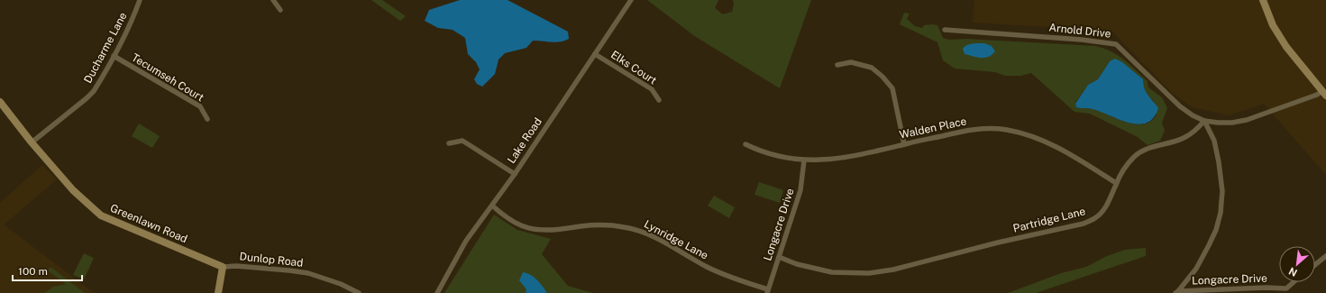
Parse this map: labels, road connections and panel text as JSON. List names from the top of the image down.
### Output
{
  "streets": {
    "main road": ["Greenlawn Road"],
    "street": [
      "Arnold Drive",
      "Ducharme Lane",
      "Elks Court",
      "Tecumseh Court",
      "Walden Place",
      "Lake Road",
      "Partridge Lane",
      "Longacre Drive",
      "Lynridge Lane",
      "Dunlop Road"
    ]
  },
  "crossings": [
    ["Arnold Drive", "Partridge Lane"],
    ["Ducharme Lane", "Tecumseh Court"],
    ["Ducharme Lane", "Greenlawn Road"],
    ["Elks Court", "Lake Road"],
    ["Walden Place", "Partridge Lane"],
    ["Walden Place", "Longacre Drive"],
    ["Lake Road", "Lynridge Lane"],
    ["Partridge Lane", "Longacre Drive"],
    ["Greenlawn Road", "Dunlop Road"],
    ["Longacre Drive", "Lynridge Lane"]
  ],
  "scale_bar": "100 m",
  "north": "bottom left"
}
